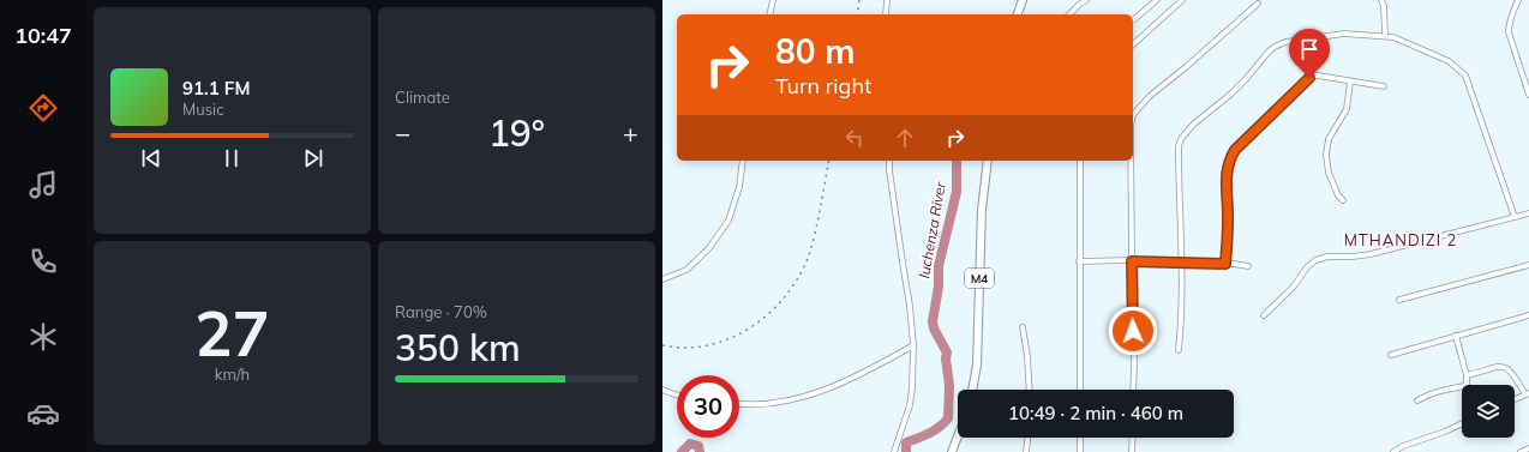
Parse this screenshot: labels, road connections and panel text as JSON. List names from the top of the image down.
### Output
{
  "streets": {
    "main road": ["M4"]
  },
  "districts": ["MTHANDIZI 2"],
  "water": ["luchenza River"],
  "page": {
    "tabs": "10:47",
    "tile": [
      "Climate",
      ["27", "km/h"],
      ["Range · 70%", "350 km"]
    ],
    "turn": ["80 m", "Turn right"],
    "song": ["91.1 FM", "Music"],
    "heat": ["−", "19°", "+"],
    "limit": "30",
    "trip": "10:49 · 2 min · 460 m"
  }
}
